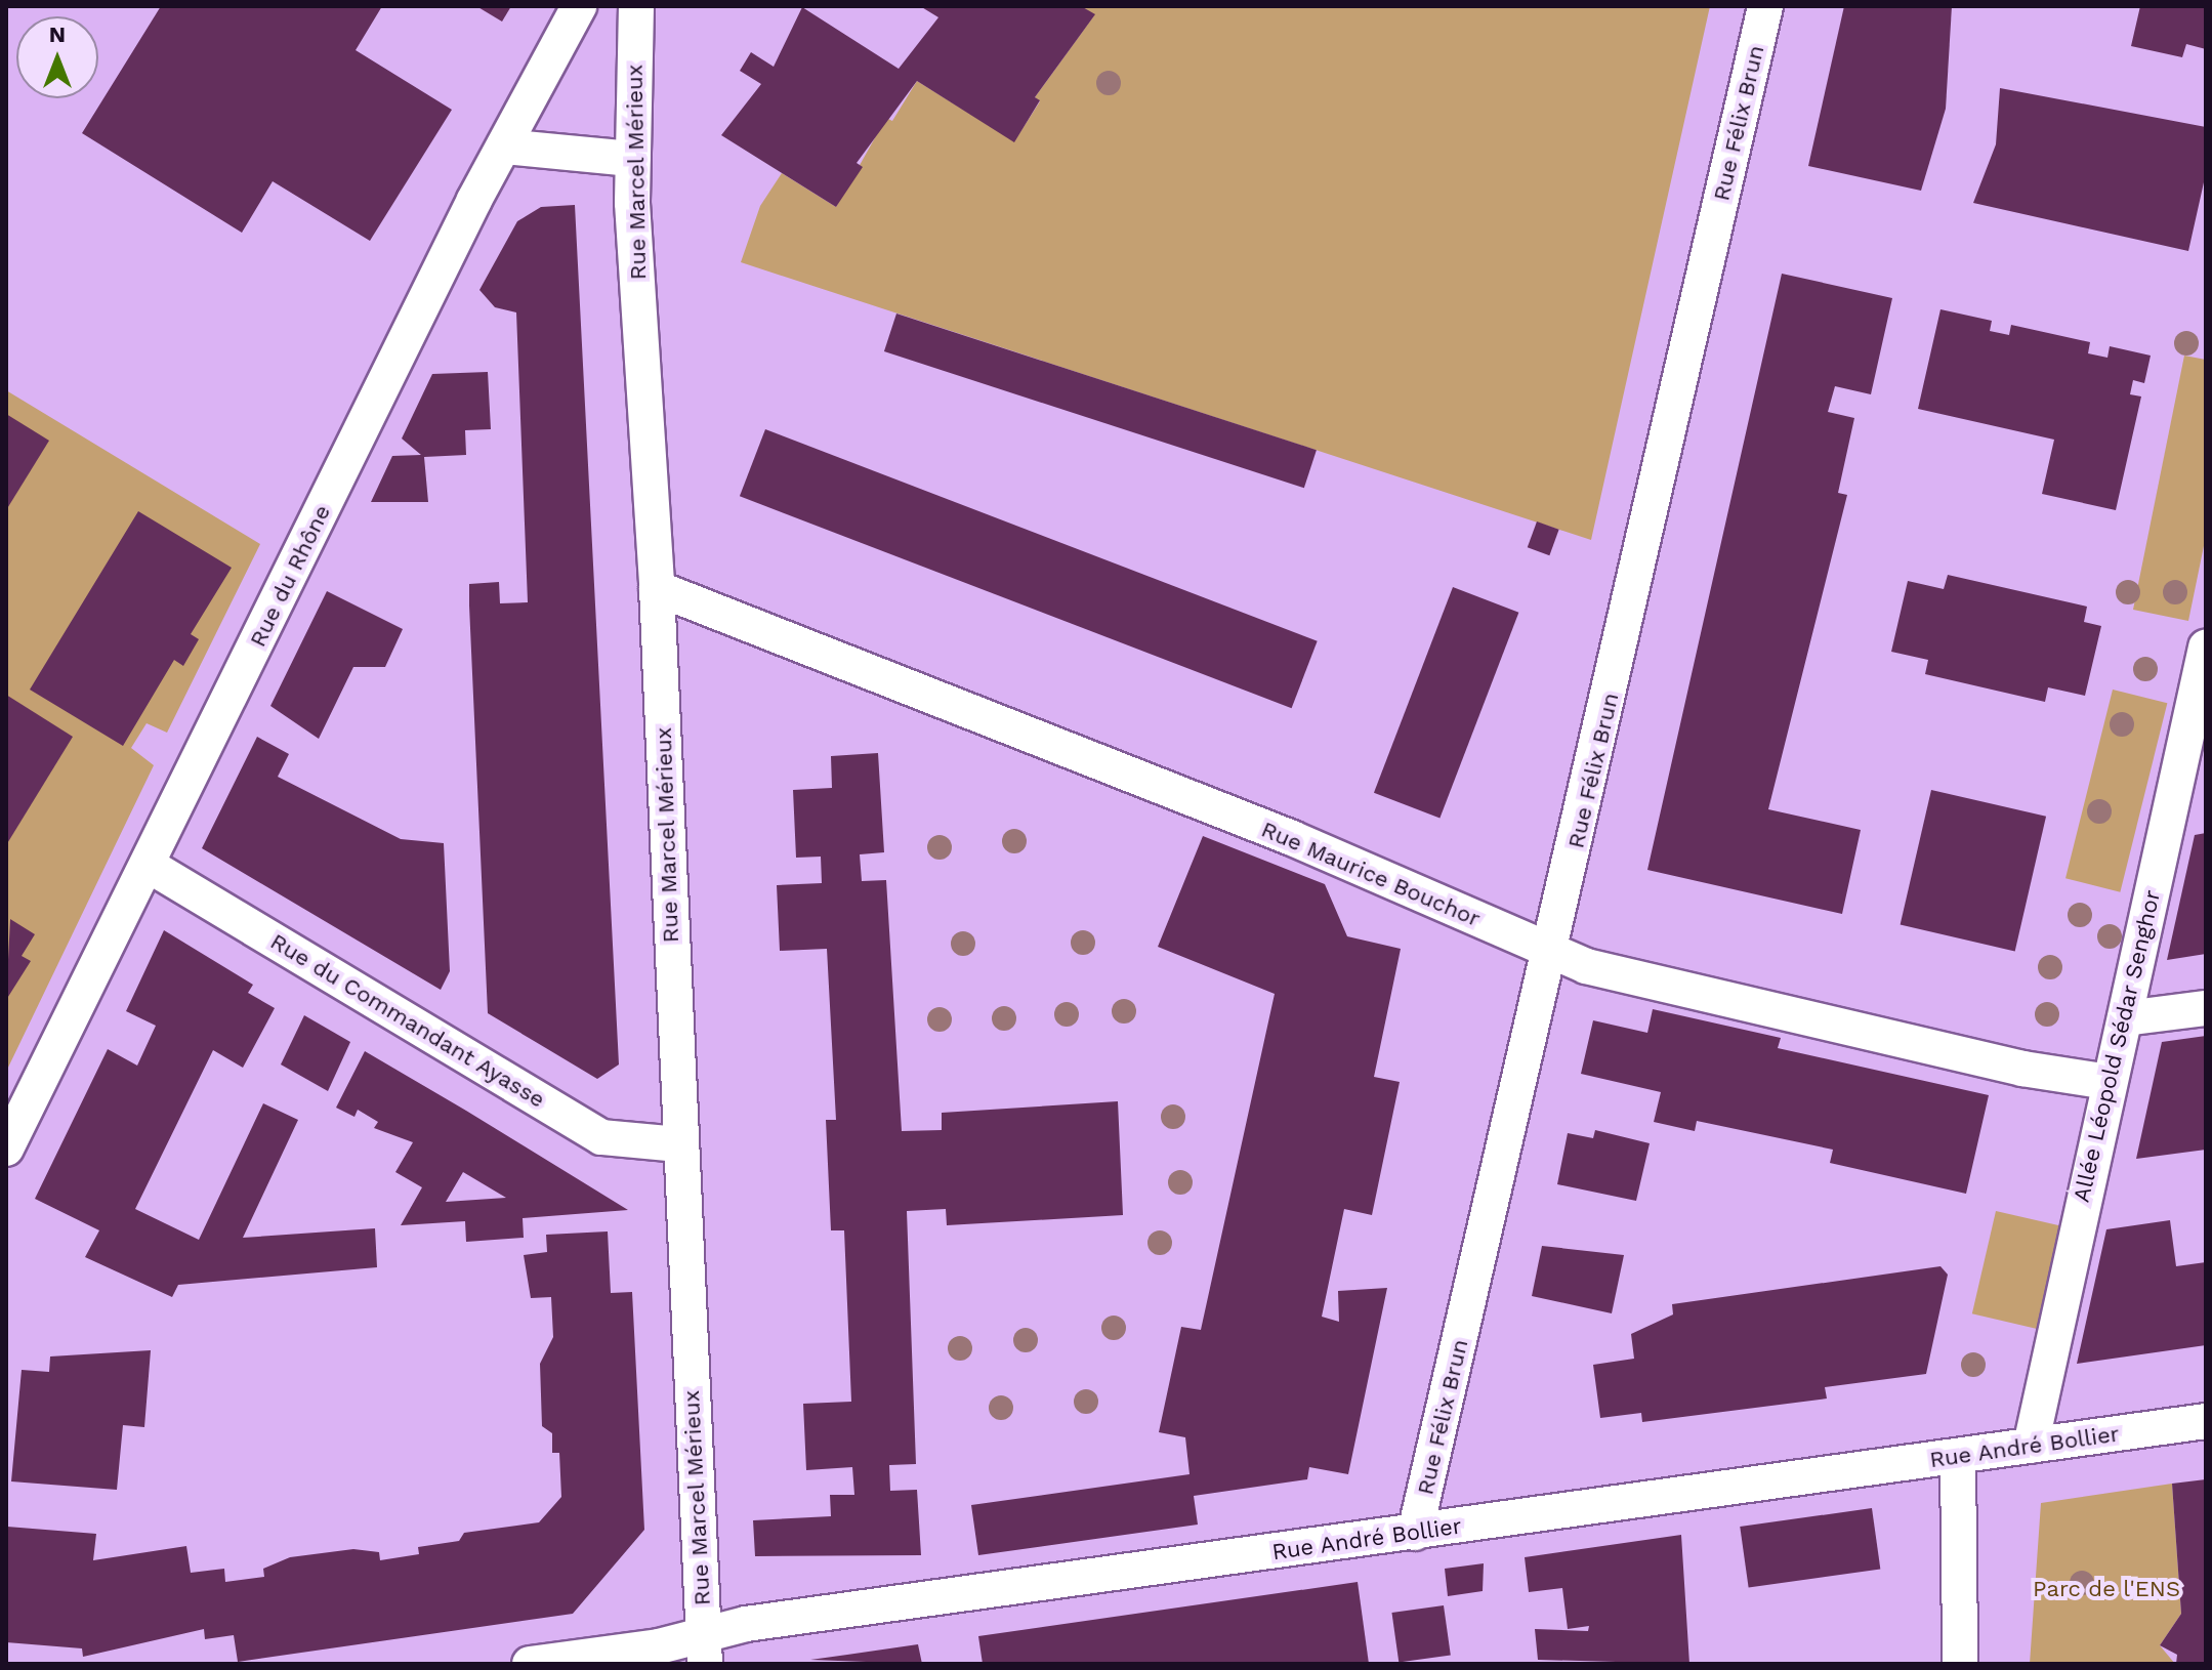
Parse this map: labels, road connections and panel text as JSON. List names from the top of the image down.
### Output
{
  "streets": {
    "street": [
      "Rue Félix Brun",
      "Rue Marcel Mérieux",
      "Rue du Rhône",
      "Rue Maurice Bouchor",
      "Rue du Commandant Ayasse",
      "Allée Léopold Sédar Senghor",
      "Rue André Bollier"
    ]
  },
  "crossings": [
    ["Rue Félix Brun", "Rue Maurice Bouchor"],
    ["Rue Félix Brun", "Rue André Bollier"],
    ["Rue Marcel Mérieux", "Rue Maurice Bouchor"],
    ["Rue Marcel Mérieux", "Rue du Commandant Ayasse"],
    ["Rue Marcel Mérieux", "Rue André Bollier"],
    ["Rue du Rhône", "Rue du Commandant Ayasse"],
    ["Rue Maurice Bouchor", "Allée Léopold Sédar Senghor"],
    ["Allée Léopold Sédar Senghor", "Rue André Bollier"]
  ],
  "parks": ["Parc de l'ENS"],
  "north": "top"
}
